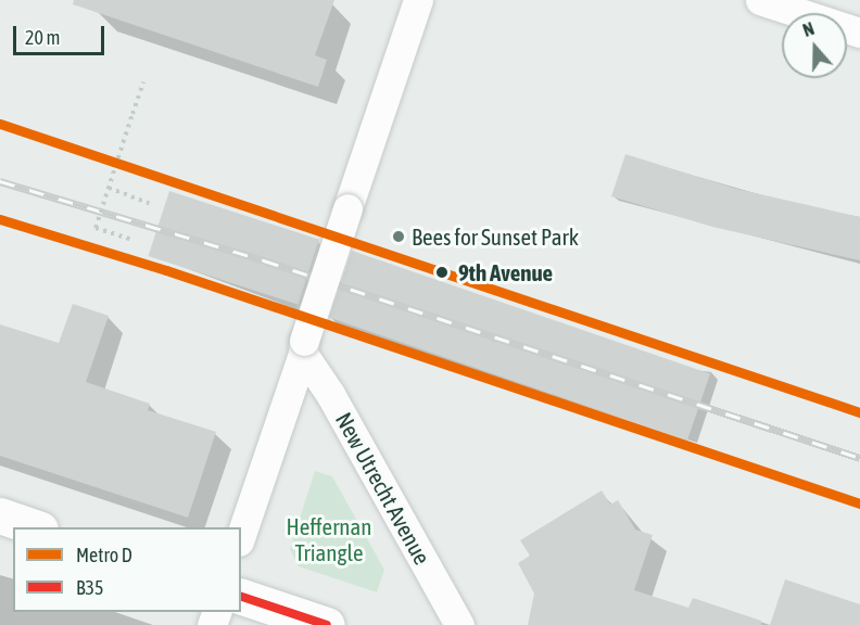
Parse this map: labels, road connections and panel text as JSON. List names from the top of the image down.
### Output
{
  "streets": {
    "street": ["New Utrecht Avenue"]
  },
  "parks": ["Heffernan Triangle"],
  "places": ["Bees for Sunset Park", "9th Avenue"],
  "lines": ["metro line D", "transit line B35"],
  "legend": ["Metro D", "B35"],
  "scale_bar": "20 m",
  "north": "top"
}
